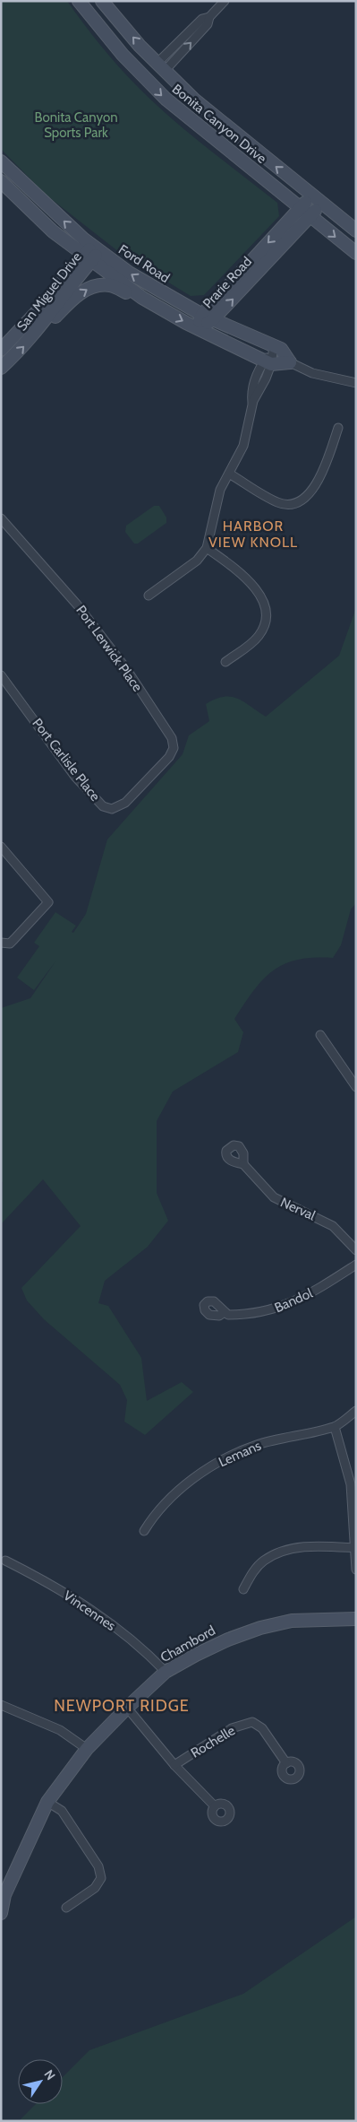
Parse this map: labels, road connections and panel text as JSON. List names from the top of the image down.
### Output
{
  "streets": {
    "main road": [
      "Bonita Canyon Drive",
      "Ford Road",
      "Prarie Road",
      "San Miguel Drive",
      "Chambord"
    ],
    "street": [
      "Port Lerwick Place",
      "Port Carlisle Place",
      "Nerval",
      "Bandol",
      "Lemans",
      "Vincennes",
      "Rochelle"
    ]
  },
  "crossings": [
    ["Bonita Canyon Drive", "Prarie Road"],
    ["Ford Road", "Prarie Road"],
    ["Ford Road", "San Miguel Drive"],
    ["Port Lerwick Place", "Port Carlisle Place"],
    ["Vincennes", "Chambord"]
  ],
  "districts": ["HARBOR VIEW KNOLL", "NEWPORT RIDGE"],
  "parks": ["Bonita Canyon Sports Park"],
  "north": "top right"
}
